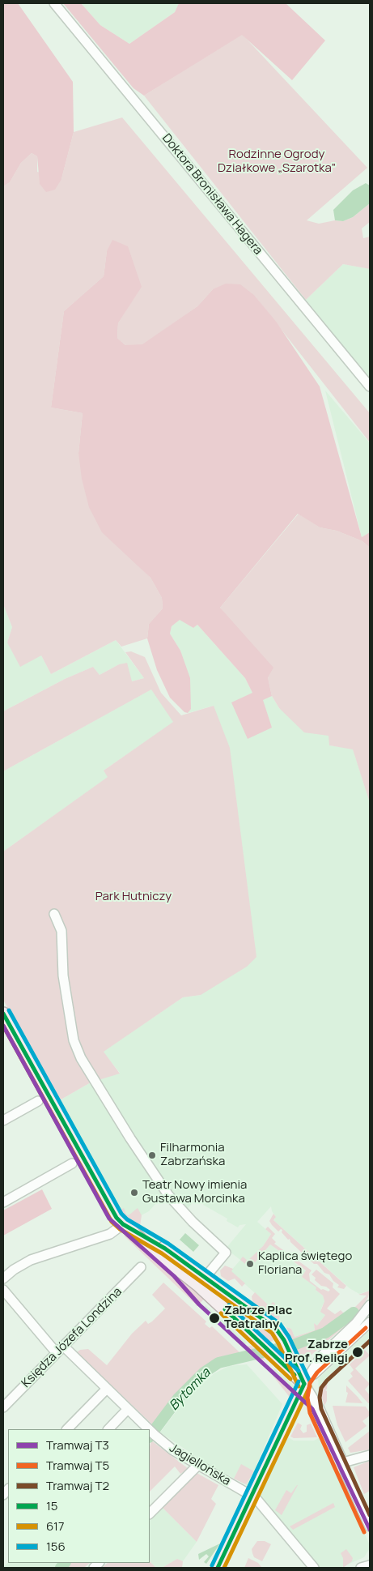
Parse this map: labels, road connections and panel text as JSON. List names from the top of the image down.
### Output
{
  "streets": {
    "street": ["Doktora Bronisława Hagera", "Księdza Józefa Londzina", "Jagiellońska"]
  },
  "crossings": [
    ["Księdza Józefa Londzina", "Jagiellońska"]
  ],
  "water": ["Bytomka"],
  "parks": ["Rodzinne Ogrody Działkowe „Szarotka”", "Park Hutniczy"],
  "places": [
    "Filharmonia Zabrzańska",
    "Teatr Nowy imienia Gustawa Morcinka",
    "Kaplica świętego Floriana",
    "Zabrze Plac Teatralny",
    "Zabrze Prof. Religi"
  ],
  "lines": [
    "transit line 156",
    "transit line 15",
    "tram line T3",
    "transit line 617",
    "tram line T5",
    "tram line T2"
  ],
  "legend": [
    "Tramwaj T3",
    "Tramwaj T5",
    "Tramwaj T2",
    "15",
    "617",
    "156"
  ]
}
